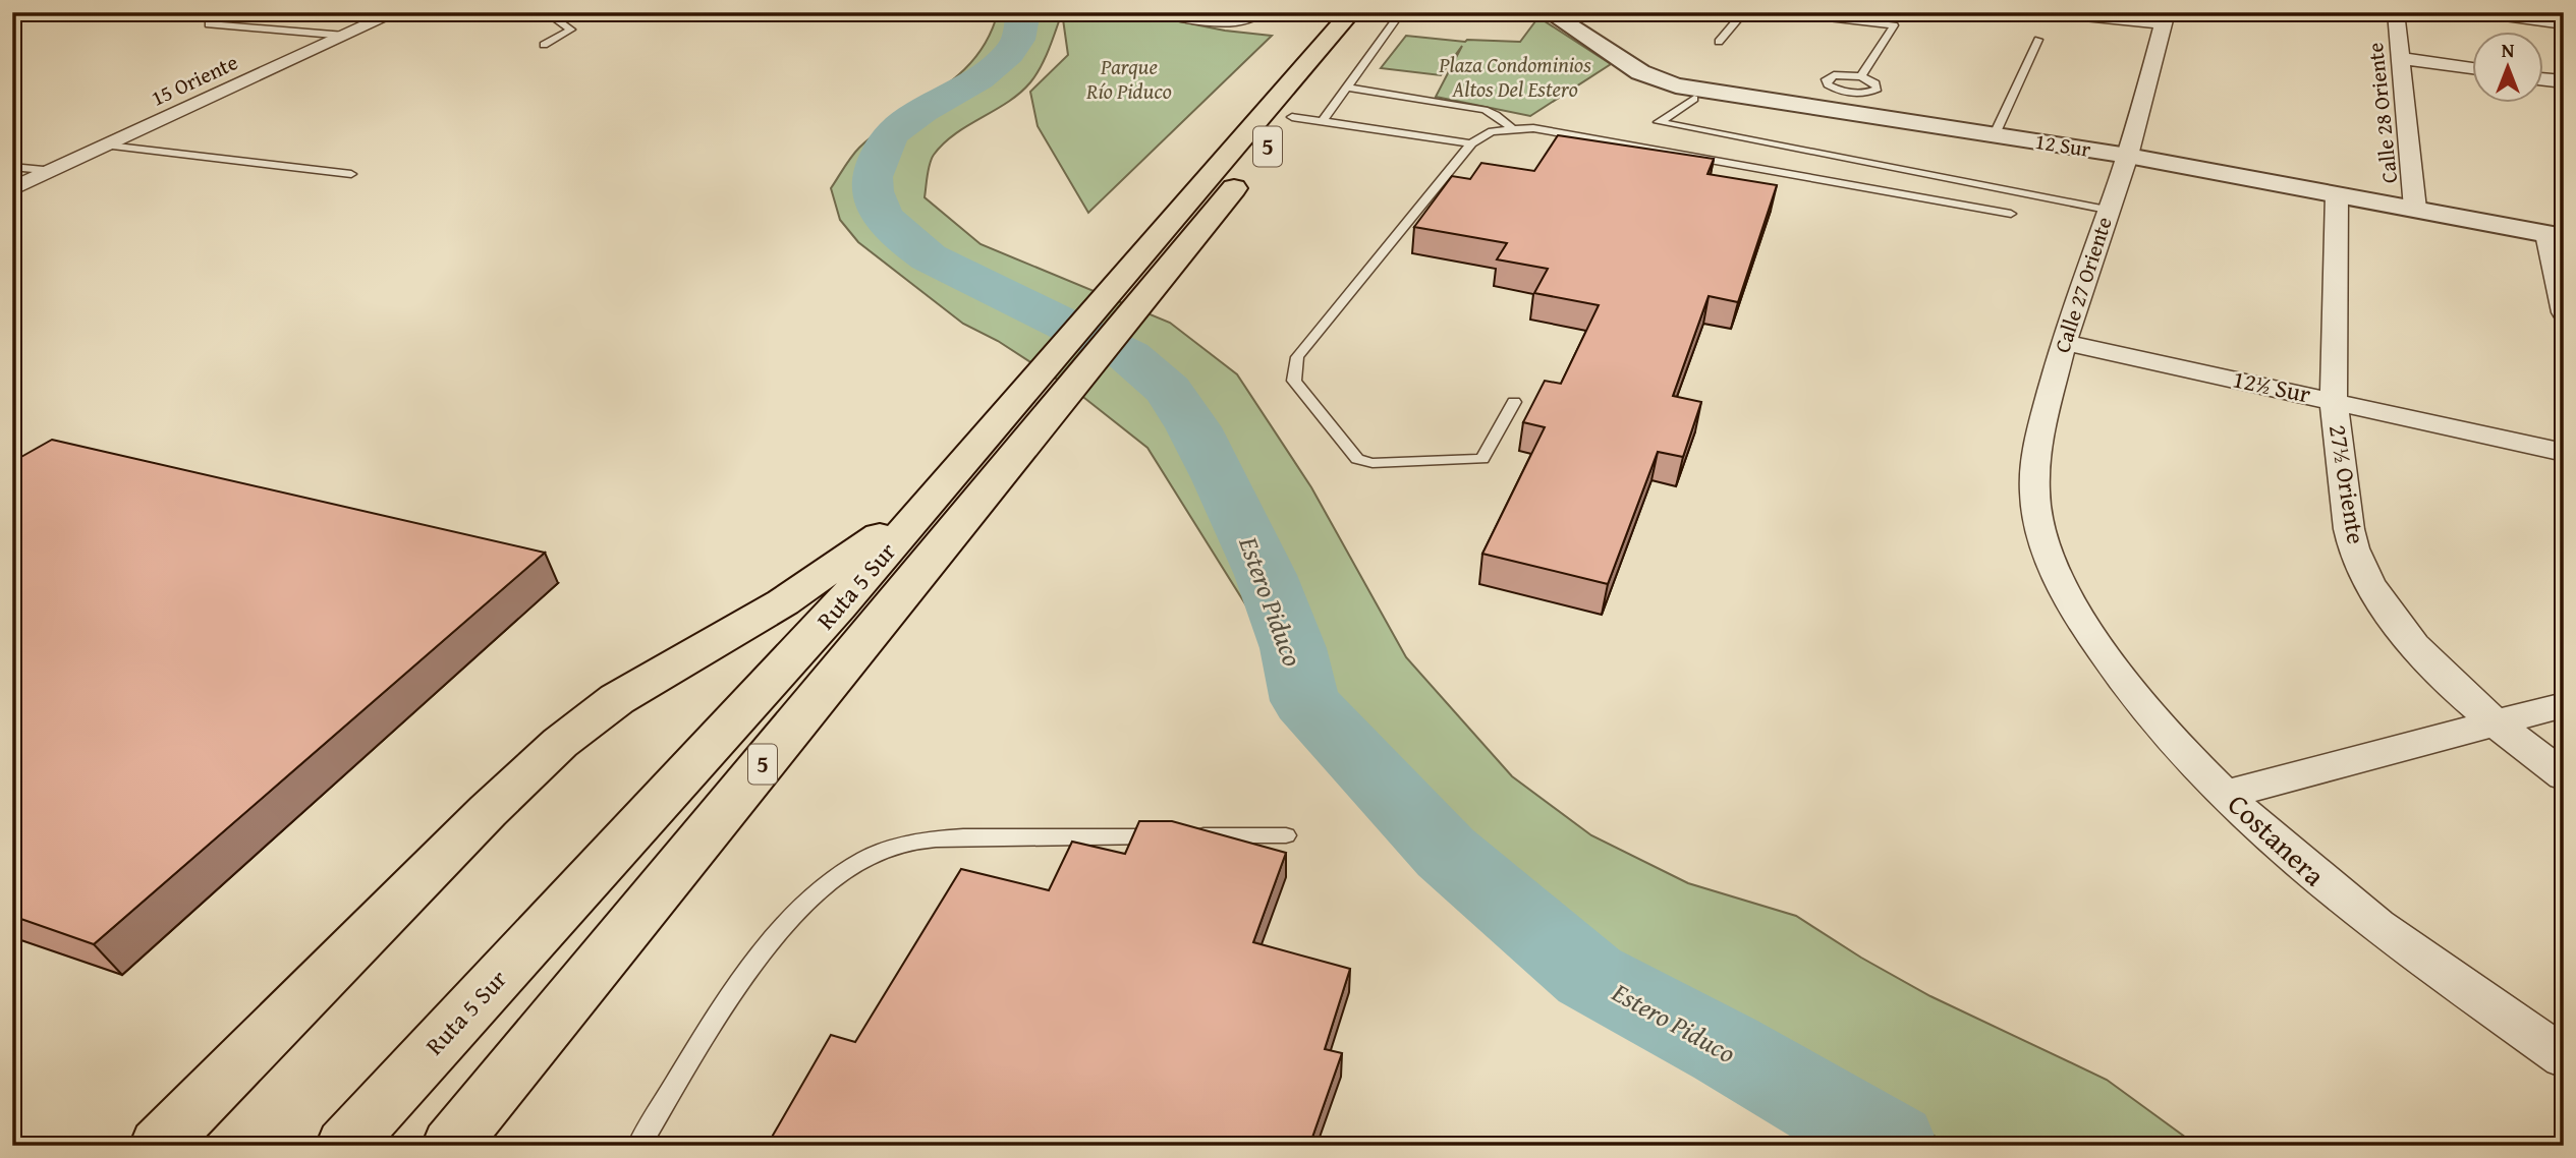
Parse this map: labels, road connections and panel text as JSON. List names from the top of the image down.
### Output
{
  "streets": {
    "highway": ["5", "Ruta 5 Sur"],
    "street": [
      "15 Oriente",
      "Calle 28 Oriente",
      "12 Sur",
      "Calle 27 Oriente",
      "12½ Sur",
      "27½ Oriente",
      "Costanera"
    ]
  },
  "crossings": [
    ["Calle 28 Oriente", "12 Sur"],
    ["12 Sur", "Calle 27 Oriente"],
    ["12 Sur", "27½ Oriente"],
    ["Calle 27 Oriente", "12½ Sur"],
    ["Calle 27 Oriente", "Costanera"],
    ["12½ Sur", "27½ Oriente"]
  ],
  "water": ["Estero Piduco"],
  "parks": ["Plaza Condominios Altos Del Estero", "Parque Río Piduco"],
  "north": "top"
}
